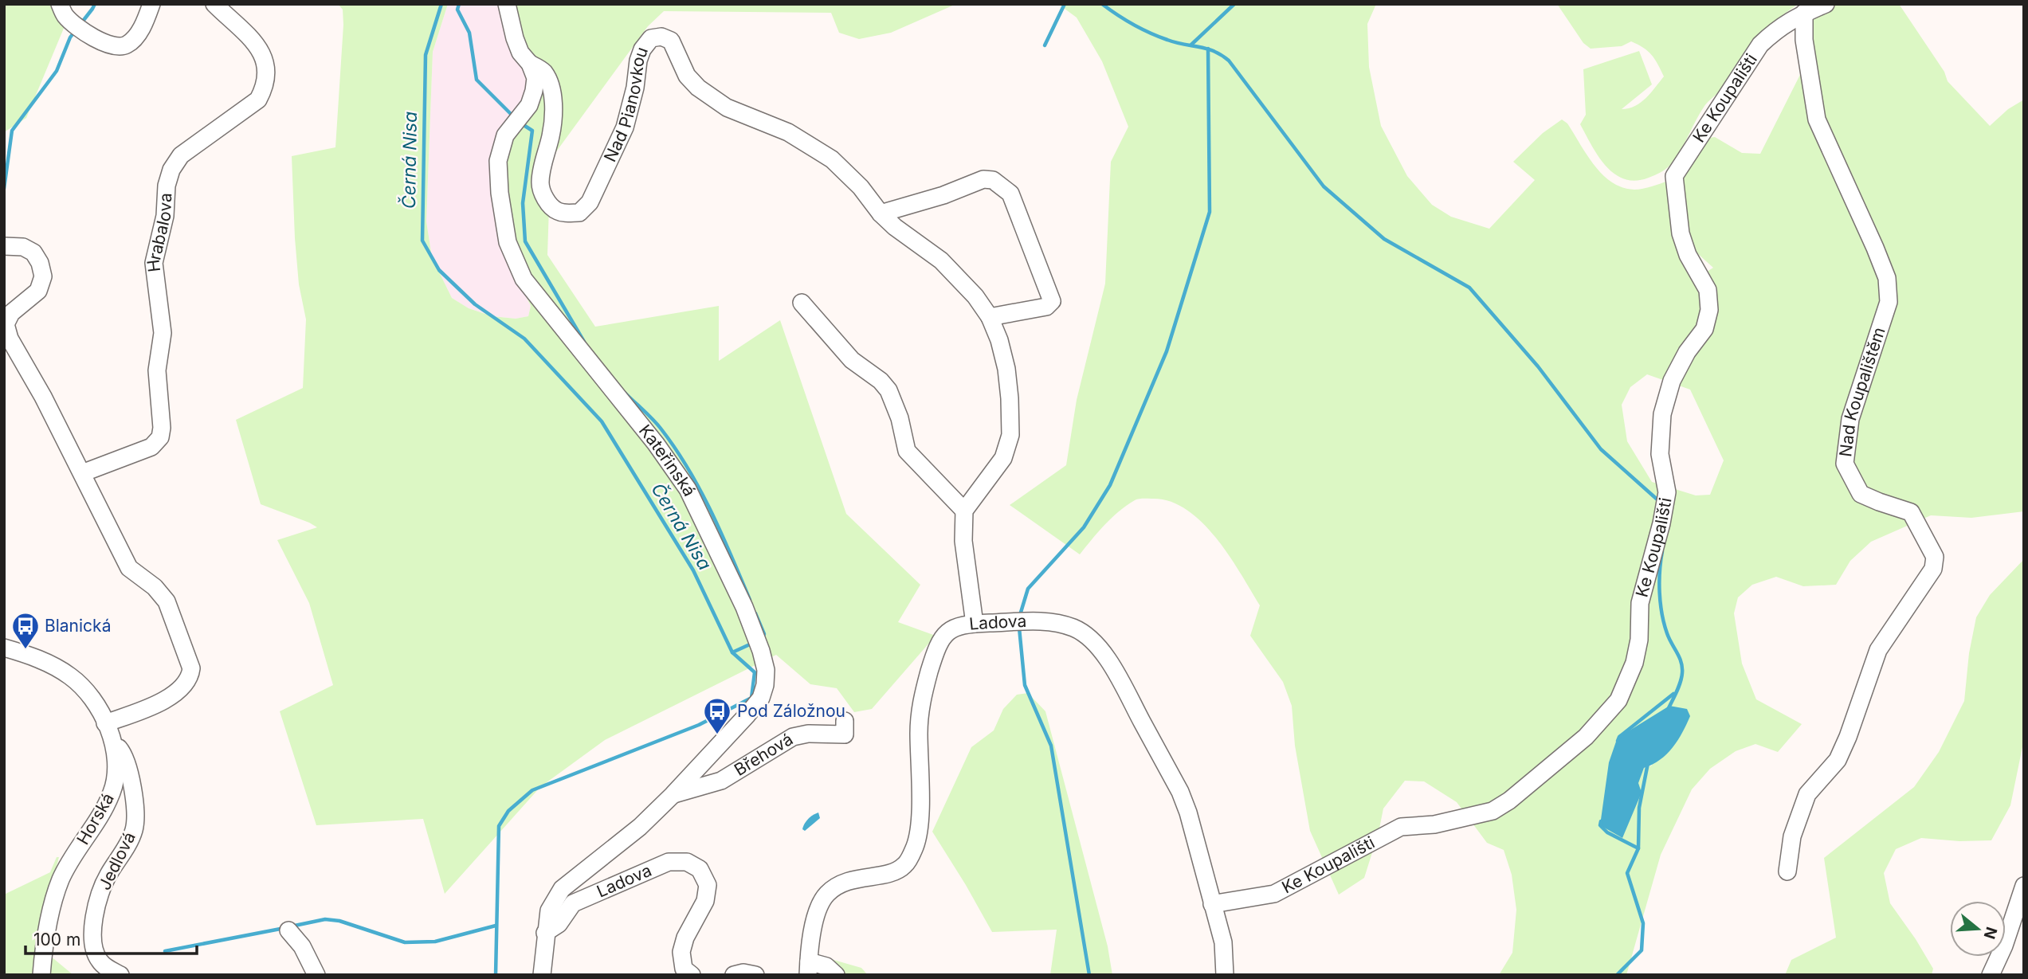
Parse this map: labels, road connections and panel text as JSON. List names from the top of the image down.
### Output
{
  "streets": {
    "street": [
      "Ke Koupališti",
      "Nad Pianovkou",
      "Hrabalova",
      "Nad Koupalištěm",
      "Kateřinská",
      "Ladova",
      "Břehová",
      "Horská",
      "Jedlová"
    ]
  },
  "crossings": [
    ["Ke Koupališti", "Nad Koupalištěm"],
    ["Ke Koupališti", "Ladova"],
    ["Nad Pianovkou", "Kateřinská"],
    ["Kateřinská", "Ladova"],
    ["Kateřinská", "Břehová"],
    ["Horská", "Jedlová"]
  ],
  "water": ["Černá Nisa"],
  "places": {
    "bus stop": ["Blanická", "Pod Záložnou"]
  },
  "scale_bar": "100 m",
  "north": "right"
}
